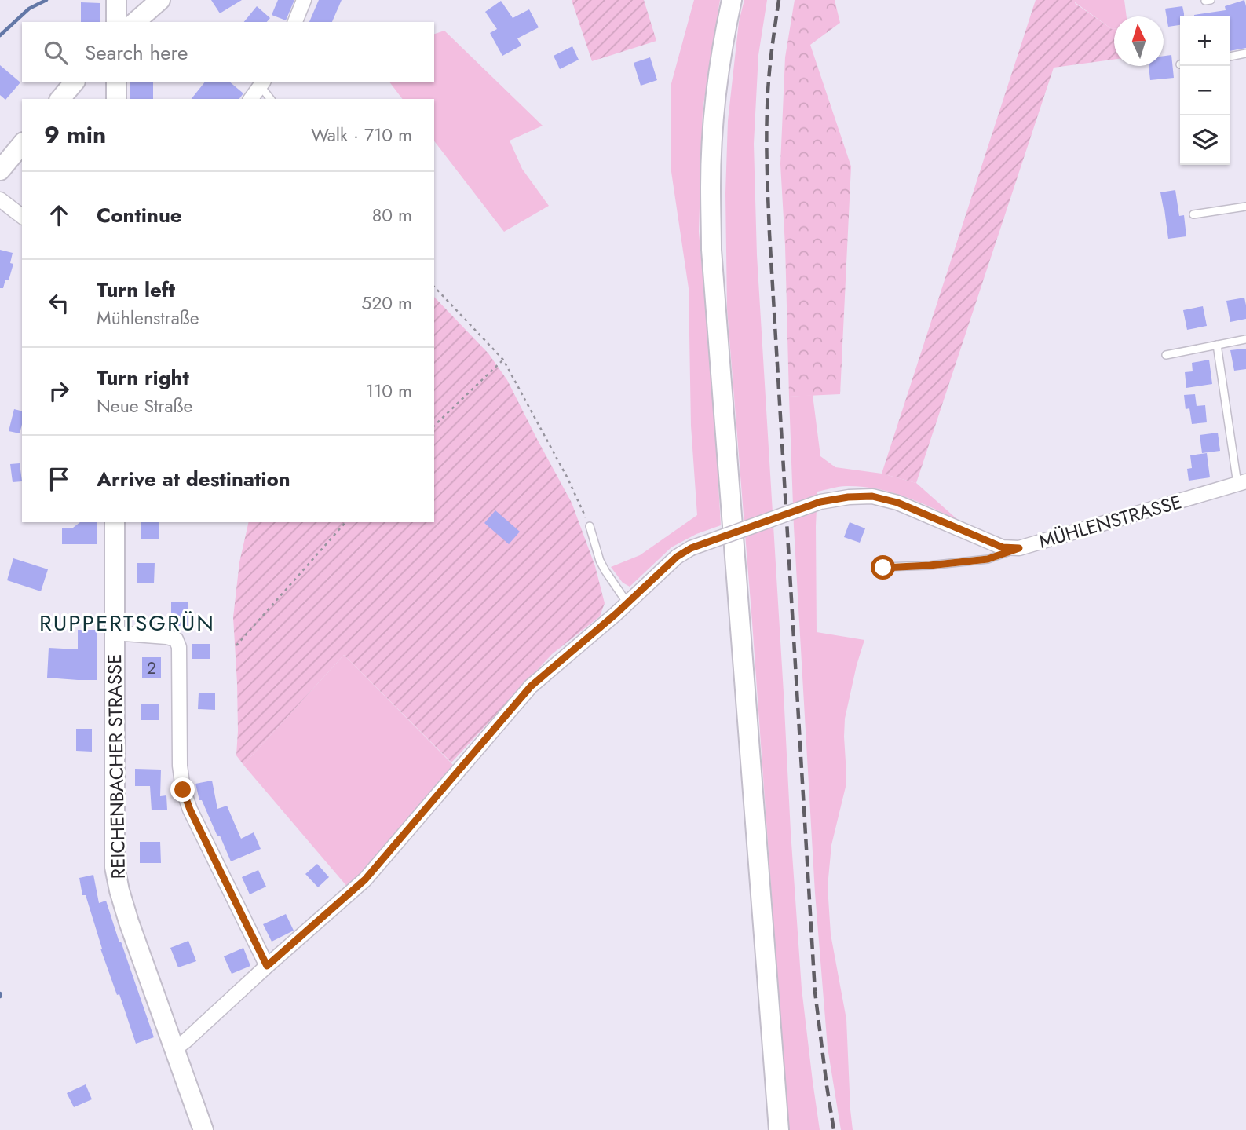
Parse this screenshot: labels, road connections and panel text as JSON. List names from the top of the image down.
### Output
{
  "streets": {
    "main road": ["REICHENBACHER STRASSE"],
    "street": ["MÜHLENSTRASSE"]
  },
  "crossings": [
    ["MÜHLENSTRASSE", "REICHENBACHER STRASSE"]
  ],
  "districts": ["RUPPERTSGRÜN"],
  "house_numbers": ["2"],
  "north": "top",
  "page": {
    "map_buttons": ["+", "−"],
    "search": "Search here",
    "heading": ["9 min", "Walk · 710 m"],
    "list": [
      ["Continue", "80 m"],
      ["Turn left", "Mühlenstraße", "520 m"],
      ["Turn right", "Neue Straße", "110 m"],
      "Arrive at destination"
    ]
  }
}
